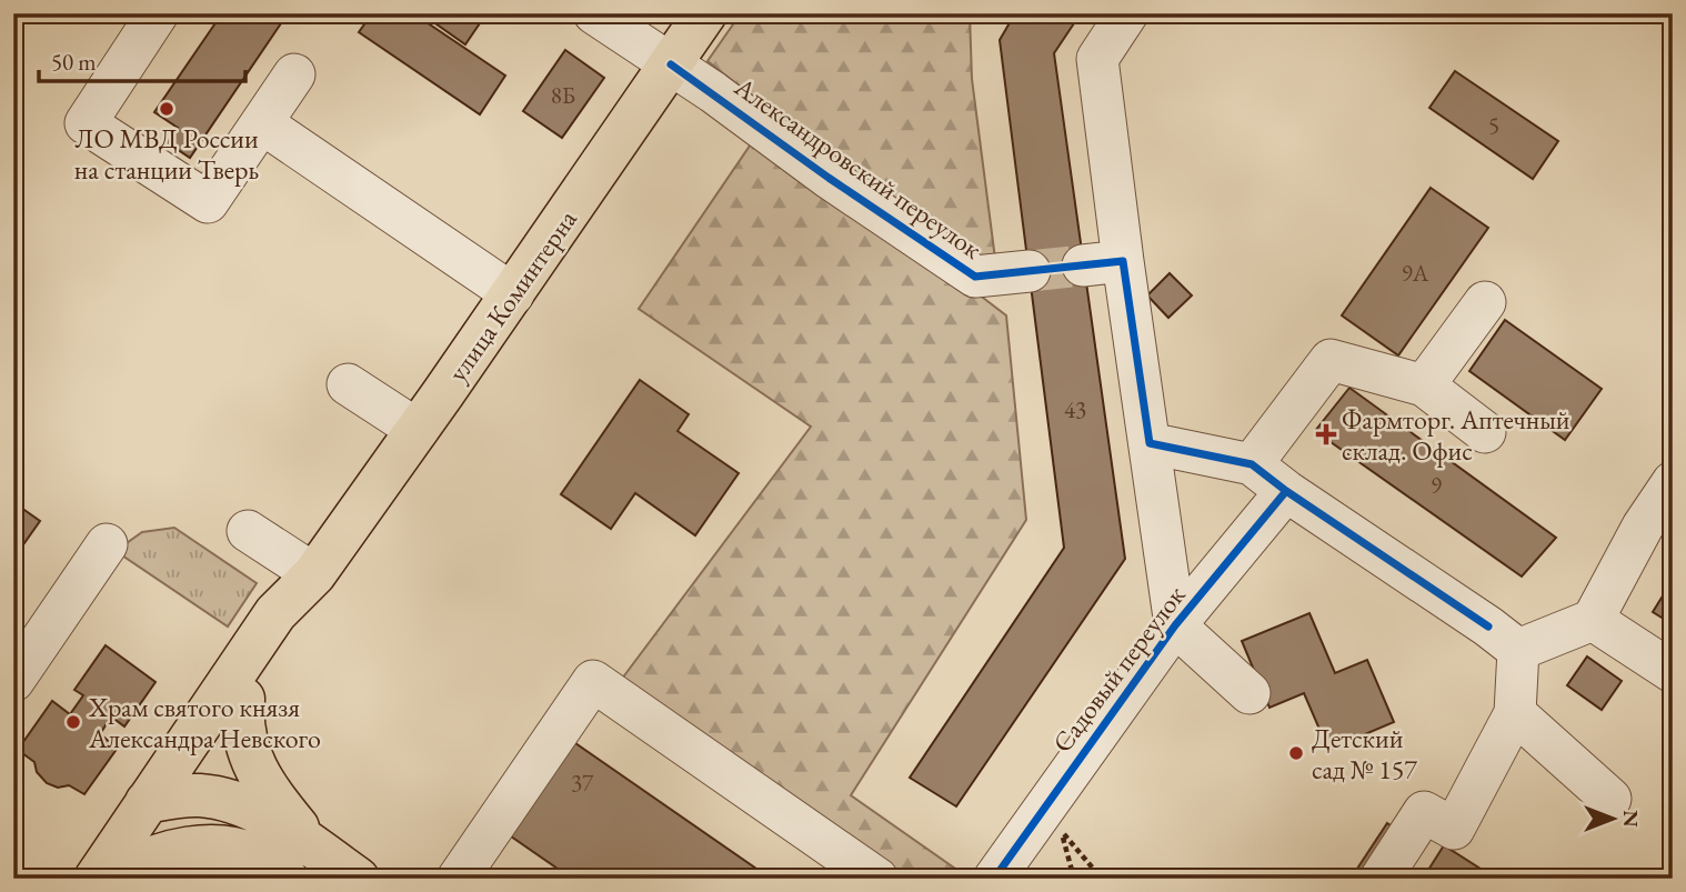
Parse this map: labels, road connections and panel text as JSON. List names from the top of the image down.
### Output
{
  "streets": {
    "main road": ["улица Коминтерна"],
    "street": ["Александровский переулок", "Садовый переулок"]
  },
  "crossings": [
    ["Александровский переулок", "улица Коминтерна"]
  ],
  "places": {
    "other": ["ЛО МВД России на станции Тверь", "Храм святого князя Александра Невского", "Детский сад № 157"],
    "health": ["Фармторг. Аптечный склад. Офис"]
  },
  "house_numbers": [
    "8Б",
    "5",
    "9А",
    "43",
    "9",
    "37"
  ],
  "scale_bar": "50 m",
  "north": "right"
}
